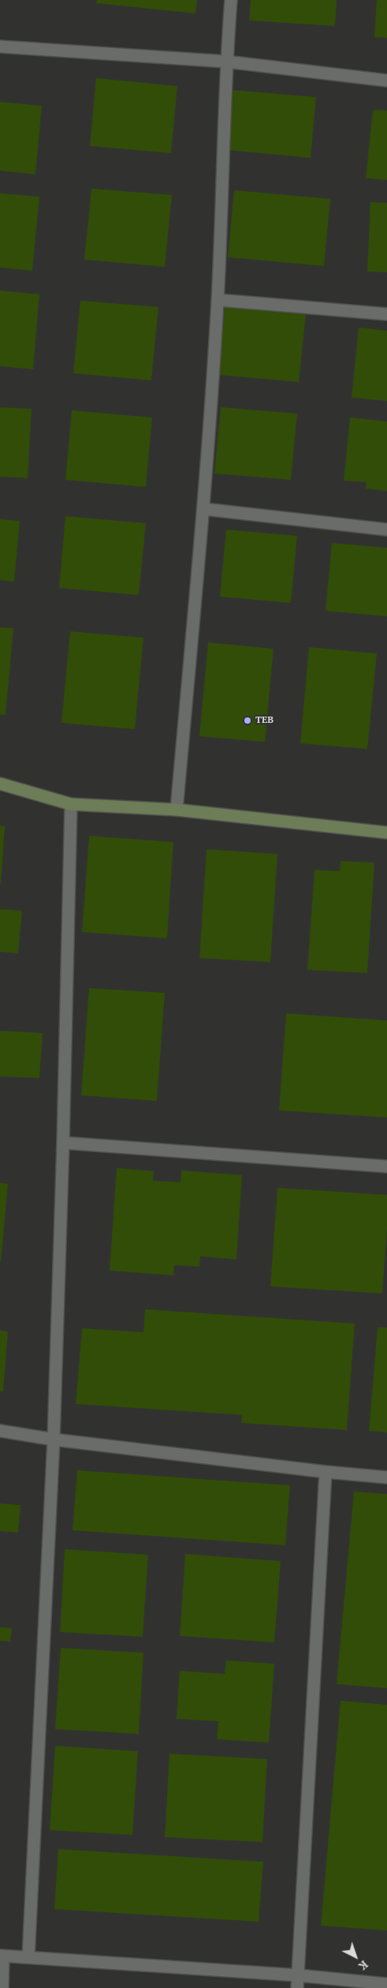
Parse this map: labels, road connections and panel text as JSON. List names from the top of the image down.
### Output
{
  "places": ["TEB"],
  "north": "bottom right"
}
